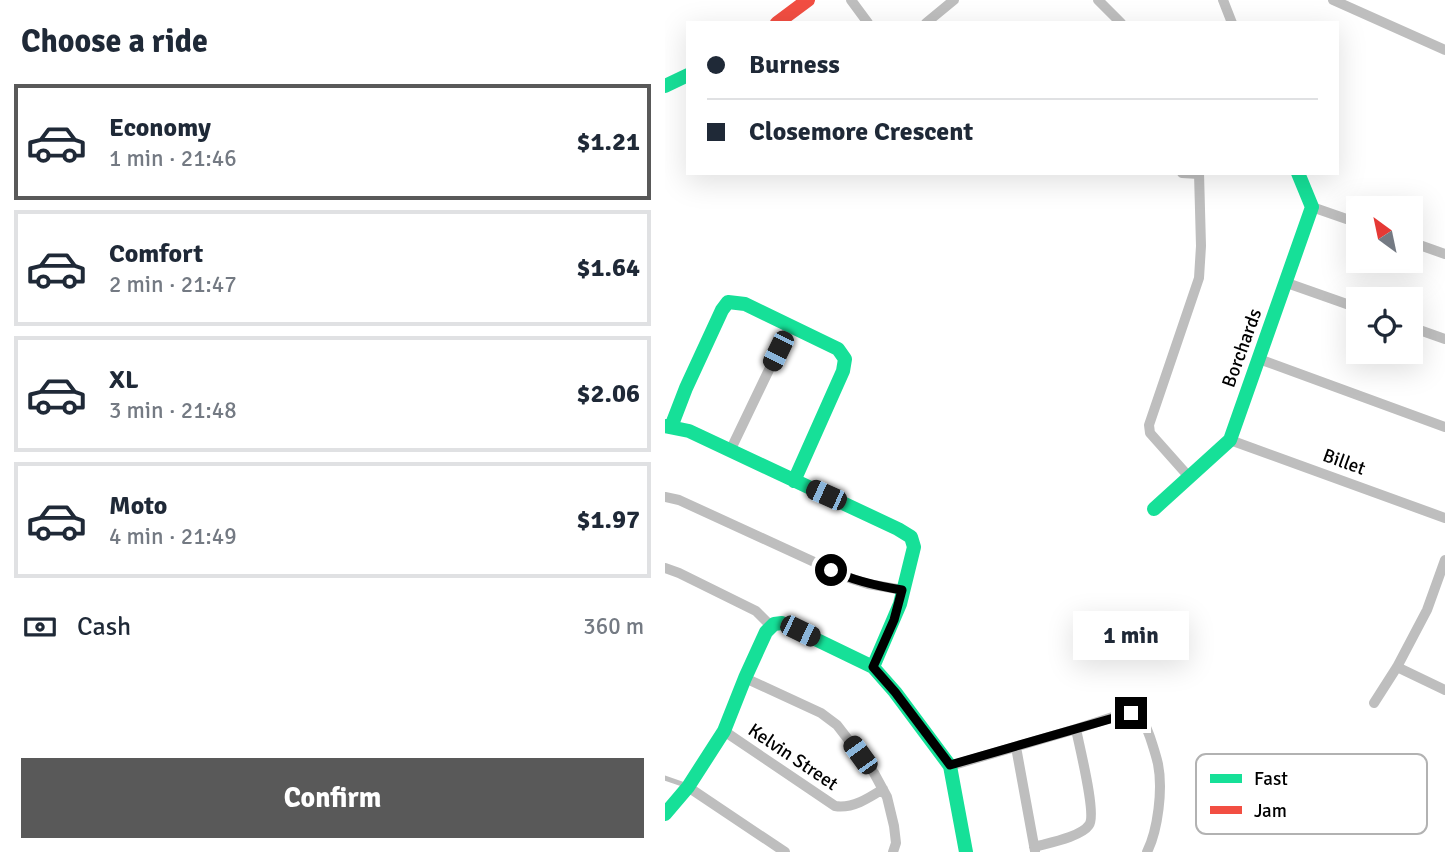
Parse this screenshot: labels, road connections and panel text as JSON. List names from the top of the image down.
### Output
{
  "streets": {
    "street": ["Borchards", "Billet", "Kelvin Street"]
  },
  "crossings": [
    ["Borchards", "Billet"]
  ],
  "legend": ["Fast", "Jam"],
  "north": "top left",
  "page": {
    "heading": "Choose a ride",
    "banner": ["Burness", "Closemore Crescent"],
    "list": [
      {
        "name": "Economy",
        "note": "1 min · 21:46",
        "value": "$1.21"
      },
      {
        "name": "Comfort",
        "note": "2 min · 21:47",
        "value": "$1.64"
      },
      {
        "name": "XL",
        "note": "3 min · 21:48",
        "value": "$2.06"
      },
      {
        "name": "Moto",
        "note": "4 min · 21:49",
        "value": "$1.97"
      }
    ],
    "pay": ["Cash", "360 m"],
    "bubble": "1 min",
    "buttons": "Confirm"
  }
}
